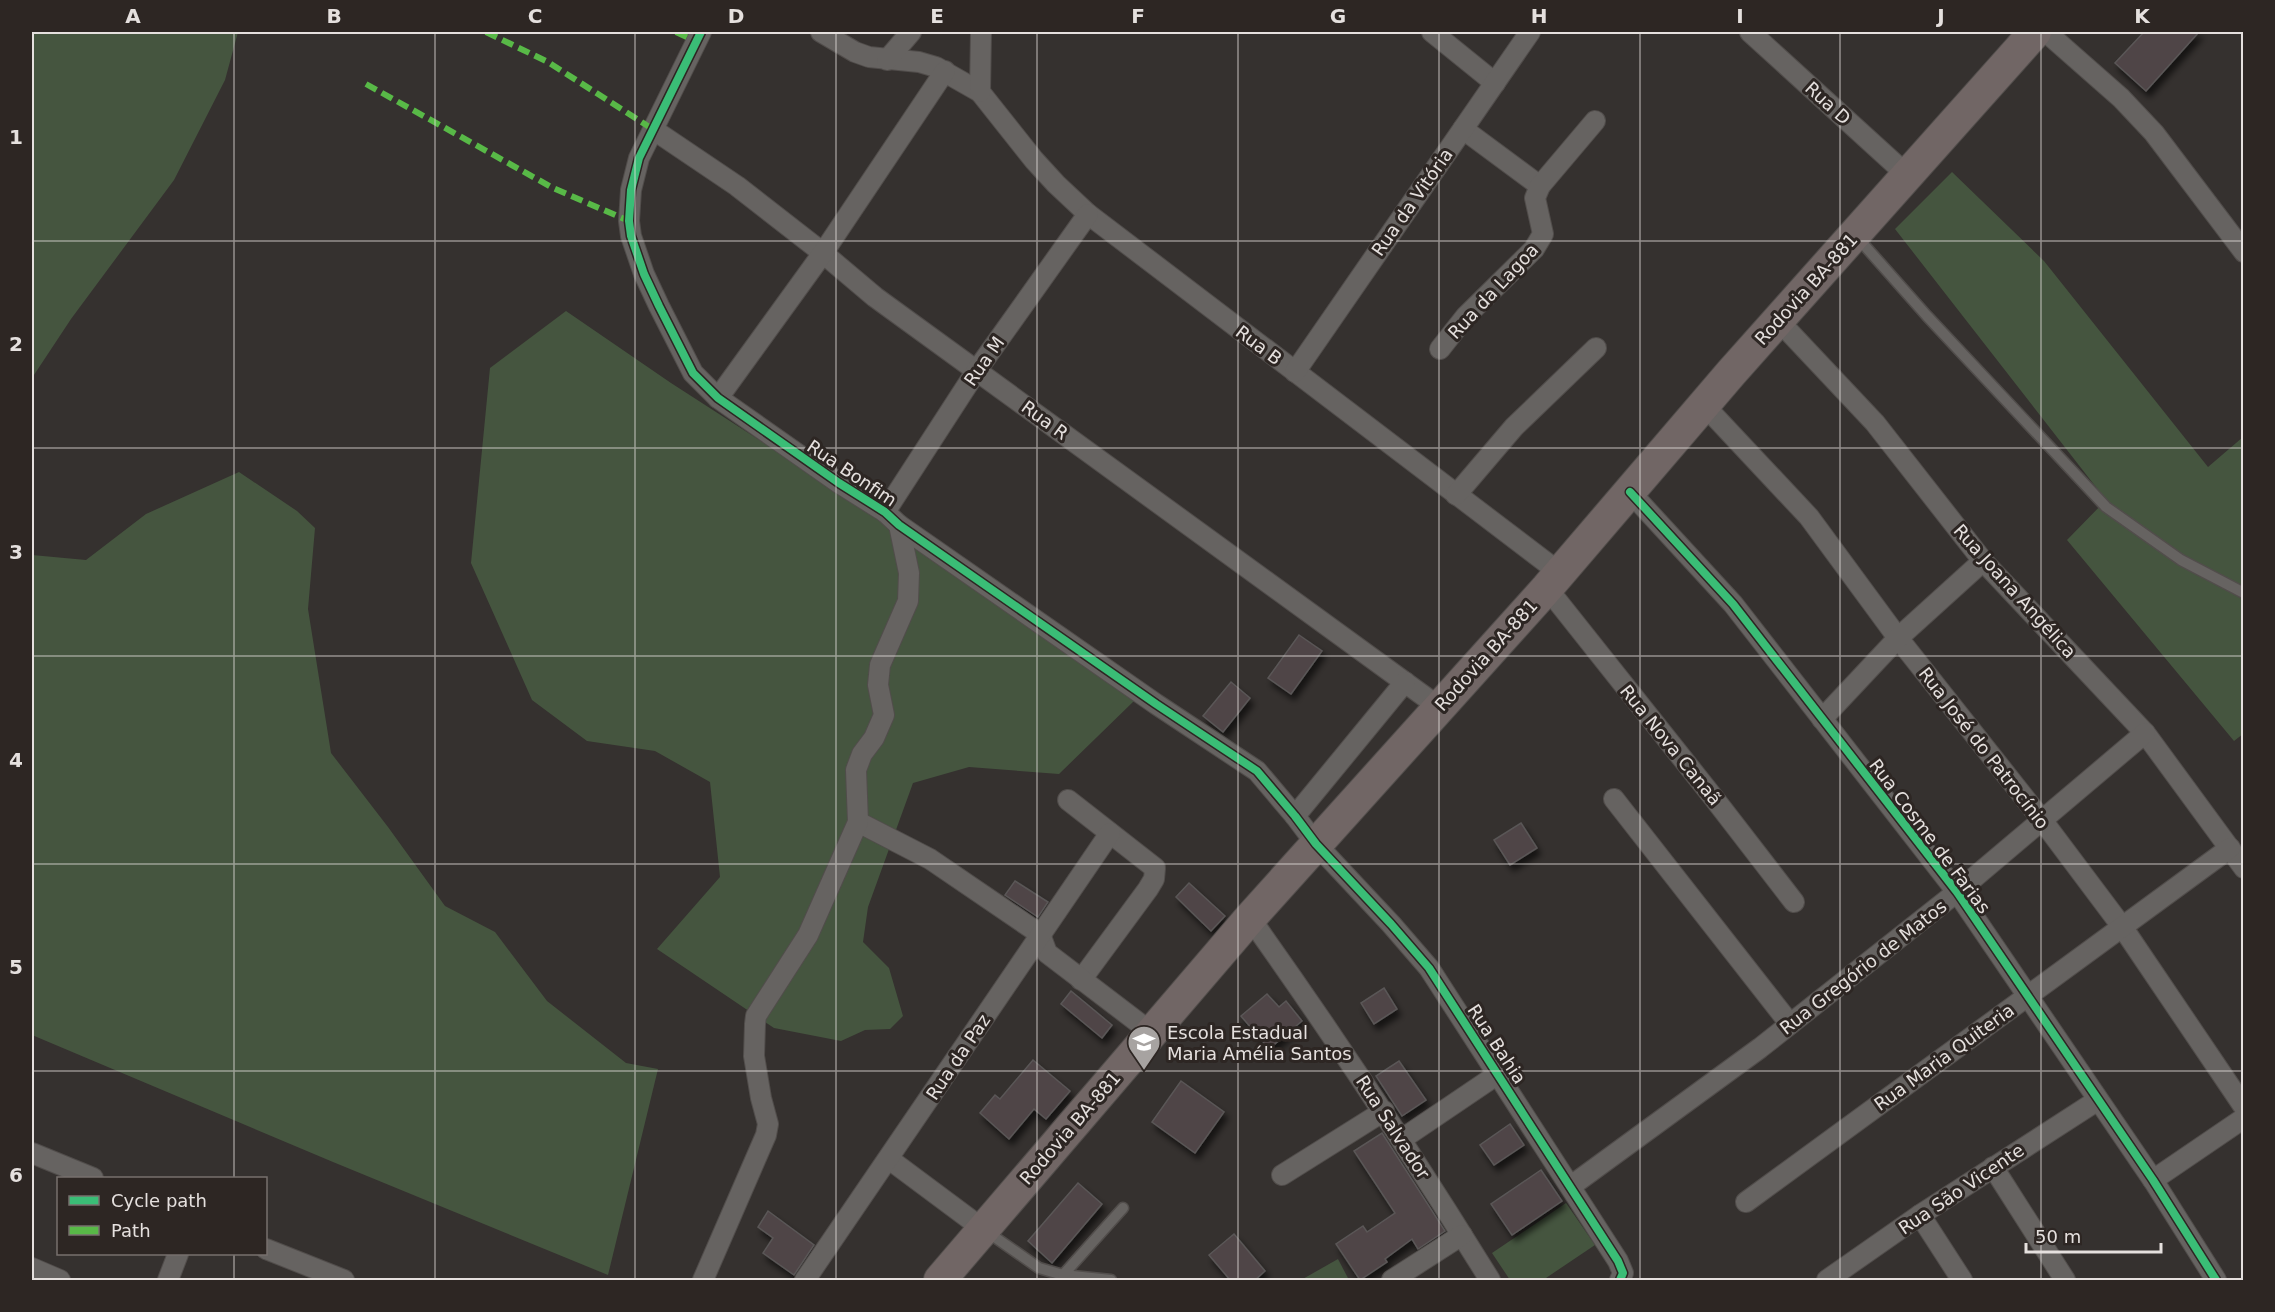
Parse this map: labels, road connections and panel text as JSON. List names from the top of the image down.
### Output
{
  "streets": {
    "main road": ["Rodovia BA-881"],
    "street": [
      "Rua D",
      "Rua da Vitória",
      "Rua da Lagoa",
      "Rua B",
      "Rua M",
      "Rua R",
      "Rua Bonfim",
      "Rua Joana Angélica",
      "Rua Nova Canaã",
      "Rua José do Patrocínio",
      "Rua Cosme de Farias",
      "Rua Gregório de Matos",
      "Rua Bahia",
      "Rua da Paz",
      "Rua Maria Quiteria",
      "Rua Salvador",
      "Rua São Vicente"
    ]
  },
  "crossings": [
    ["Rua D", "Rodovia BA-881"],
    ["Rua da Vitória", "Rua B"],
    ["Rodovia BA-881", "Rua B"],
    ["Rodovia BA-881", "Rua R"],
    ["Rodovia BA-881", "Rua Bonfim"],
    ["Rodovia BA-881", "Rua Joana Angélica"],
    ["Rodovia BA-881", "Rua Nova Canaã"],
    ["Rodovia BA-881", "Rua José do Patrocínio"],
    ["Rodovia BA-881", "Rua Cosme de Farias"],
    ["Rodovia BA-881", "Rua Bahia"],
    ["Rodovia BA-881", "Rua Salvador"],
    ["Rua B", "Rua M"],
    ["Rua B", "Rua Nova Canaã"],
    ["Rua M", "Rua R"],
    ["Rua M", "Rua Bonfim"],
    ["Rua R", "Rua Bonfim"],
    ["Rua Bonfim", "Rua Bahia"],
    ["Rua Joana Angélica", "Rua Gregório de Matos"],
    ["Rua Joana Angélica", "Rua Maria Quiteria"],
    ["Rua José do Patrocínio", "Rua Gregório de Matos"],
    ["Rua José do Patrocínio", "Rua Maria Quiteria"],
    ["Rua Cosme de Farias", "Rua Gregório de Matos"],
    ["Rua Cosme de Farias", "Rua Maria Quiteria"],
    ["Rua Cosme de Farias", "Rua São Vicente"],
    ["Rua Gregório de Matos", "Rua Bahia"]
  ],
  "places": {
    "school or university": ["Escola Estadual Maria Amélia Santos"]
  },
  "legend": ["Cycle path", "Path"],
  "scale_bar": "50 m",
  "grid": {
    "columns": [
      "A",
      "B",
      "C",
      "D",
      "E",
      "F",
      "G",
      "H",
      "I",
      "J",
      "K"
    ],
    "rows": [
      "1",
      "2",
      "3",
      "4",
      "5",
      "6"
    ]
  }
}
